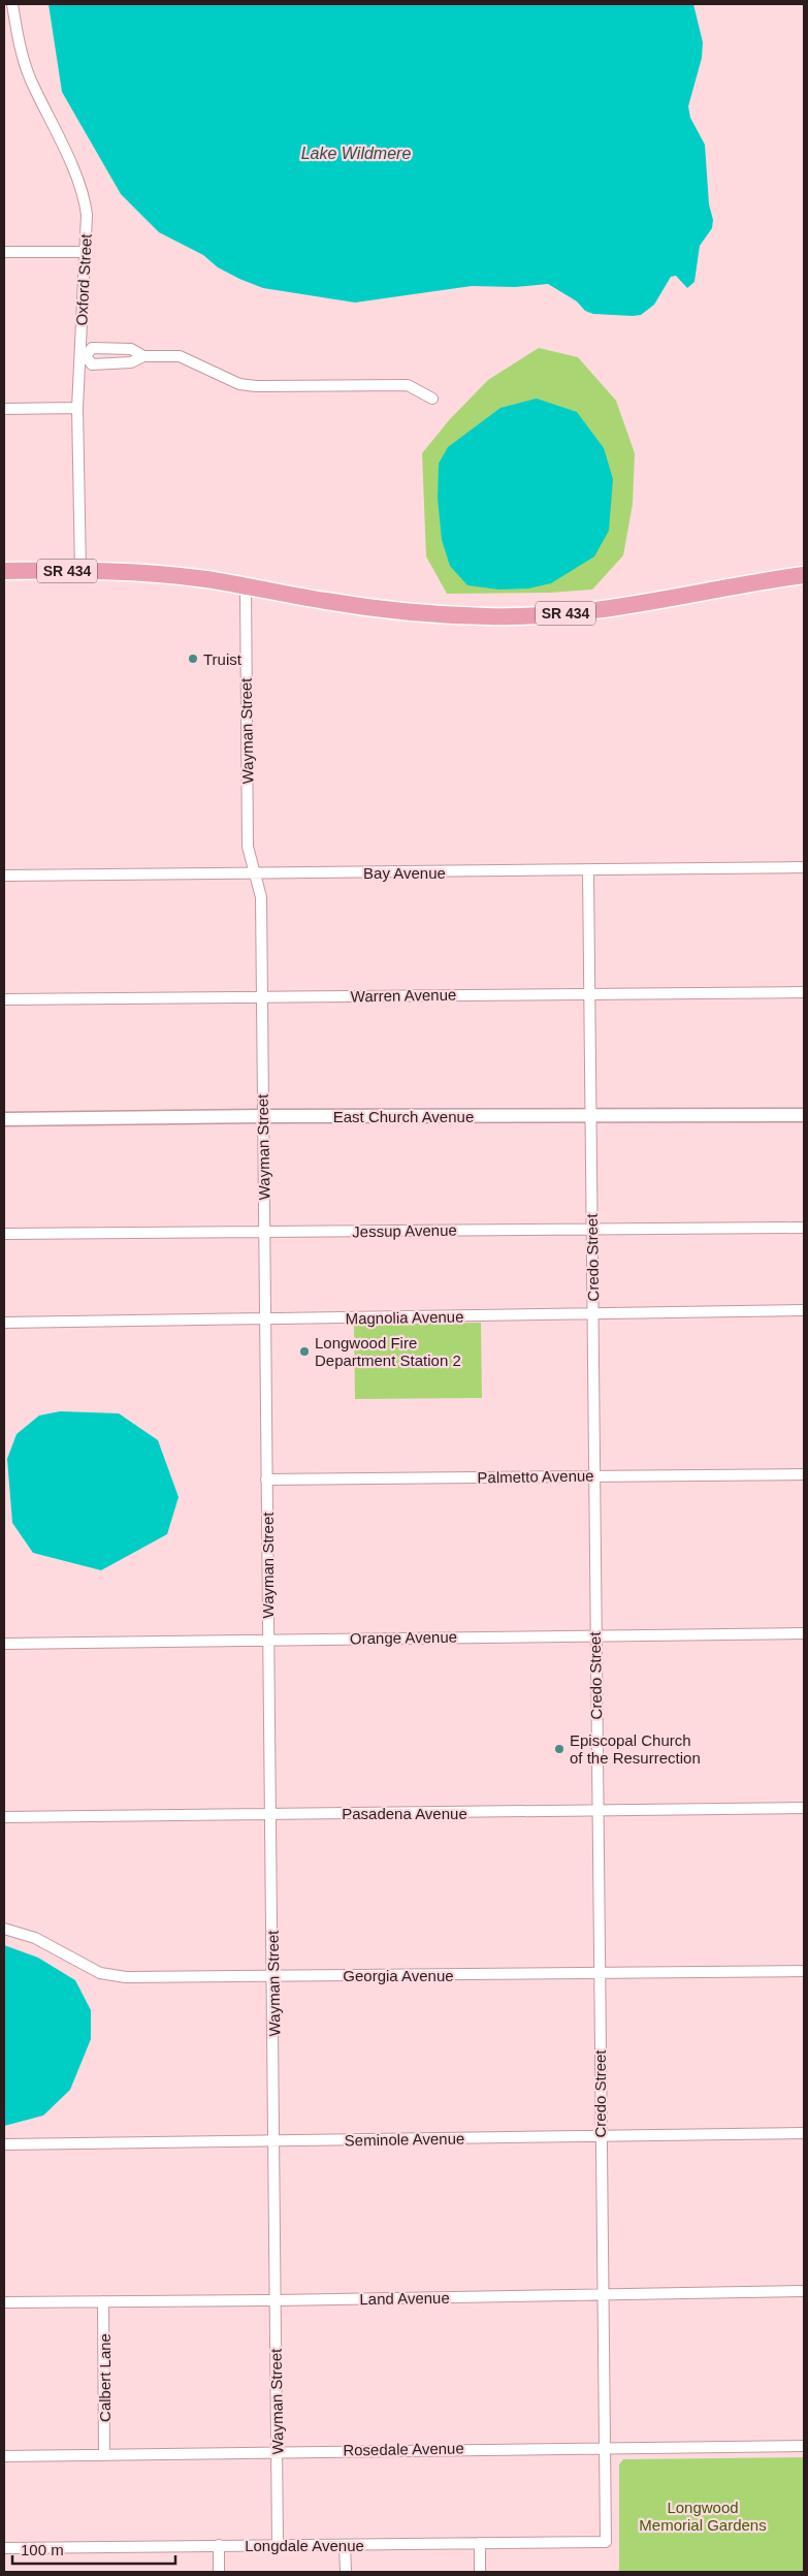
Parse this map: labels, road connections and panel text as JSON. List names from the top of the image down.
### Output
{
  "streets": {
    "main road": ["SR 434"],
    "street": [
      "Oxford Street",
      "Wayman Street",
      "Bay Avenue",
      "Warren Avenue",
      "East Church Avenue",
      "Jessup Avenue",
      "Credo Street",
      "Magnolia Avenue",
      "Palmetto Avenue",
      "Orange Avenue",
      "Pasadena Avenue",
      "Georgia Avenue",
      "Seminole Avenue",
      "Land Avenue",
      "Calbert Lane",
      "Rosedale Avenue",
      "Longdale Avenue"
    ]
  },
  "crossings": [
    ["Oxford Street", "SR 434"],
    ["SR 434", "Wayman Street"],
    ["Wayman Street", "Bay Avenue"],
    ["Wayman Street", "Warren Avenue"],
    ["Wayman Street", "East Church Avenue"],
    ["Wayman Street", "Jessup Avenue"],
    ["Wayman Street", "Magnolia Avenue"],
    ["Wayman Street", "Palmetto Avenue"],
    ["Wayman Street", "Orange Avenue"],
    ["Wayman Street", "Pasadena Avenue"],
    ["Wayman Street", "Georgia Avenue"],
    ["Wayman Street", "Seminole Avenue"],
    ["Wayman Street", "Land Avenue"],
    ["Wayman Street", "Rosedale Avenue"],
    ["Wayman Street", "Longdale Avenue"],
    ["Bay Avenue", "Credo Street"],
    ["Warren Avenue", "Credo Street"],
    ["East Church Avenue", "Credo Street"],
    ["Jessup Avenue", "Credo Street"],
    ["Credo Street", "Magnolia Avenue"],
    ["Credo Street", "Palmetto Avenue"],
    ["Credo Street", "Orange Avenue"],
    ["Credo Street", "Pasadena Avenue"],
    ["Credo Street", "Georgia Avenue"],
    ["Credo Street", "Seminole Avenue"],
    ["Credo Street", "Land Avenue"],
    ["Credo Street", "Rosedale Avenue"],
    ["Credo Street", "Longdale Avenue"],
    ["Land Avenue", "Calbert Lane"],
    ["Calbert Lane", "Rosedale Avenue"]
  ],
  "water": ["Lake Wildmere"],
  "parks": ["Longwood Memorial Gardens"],
  "places": ["Truist", "Longwood Fire Department Station 2", "Episcopal Church of the Resurrection"],
  "scale_bar": "100 m"
}
